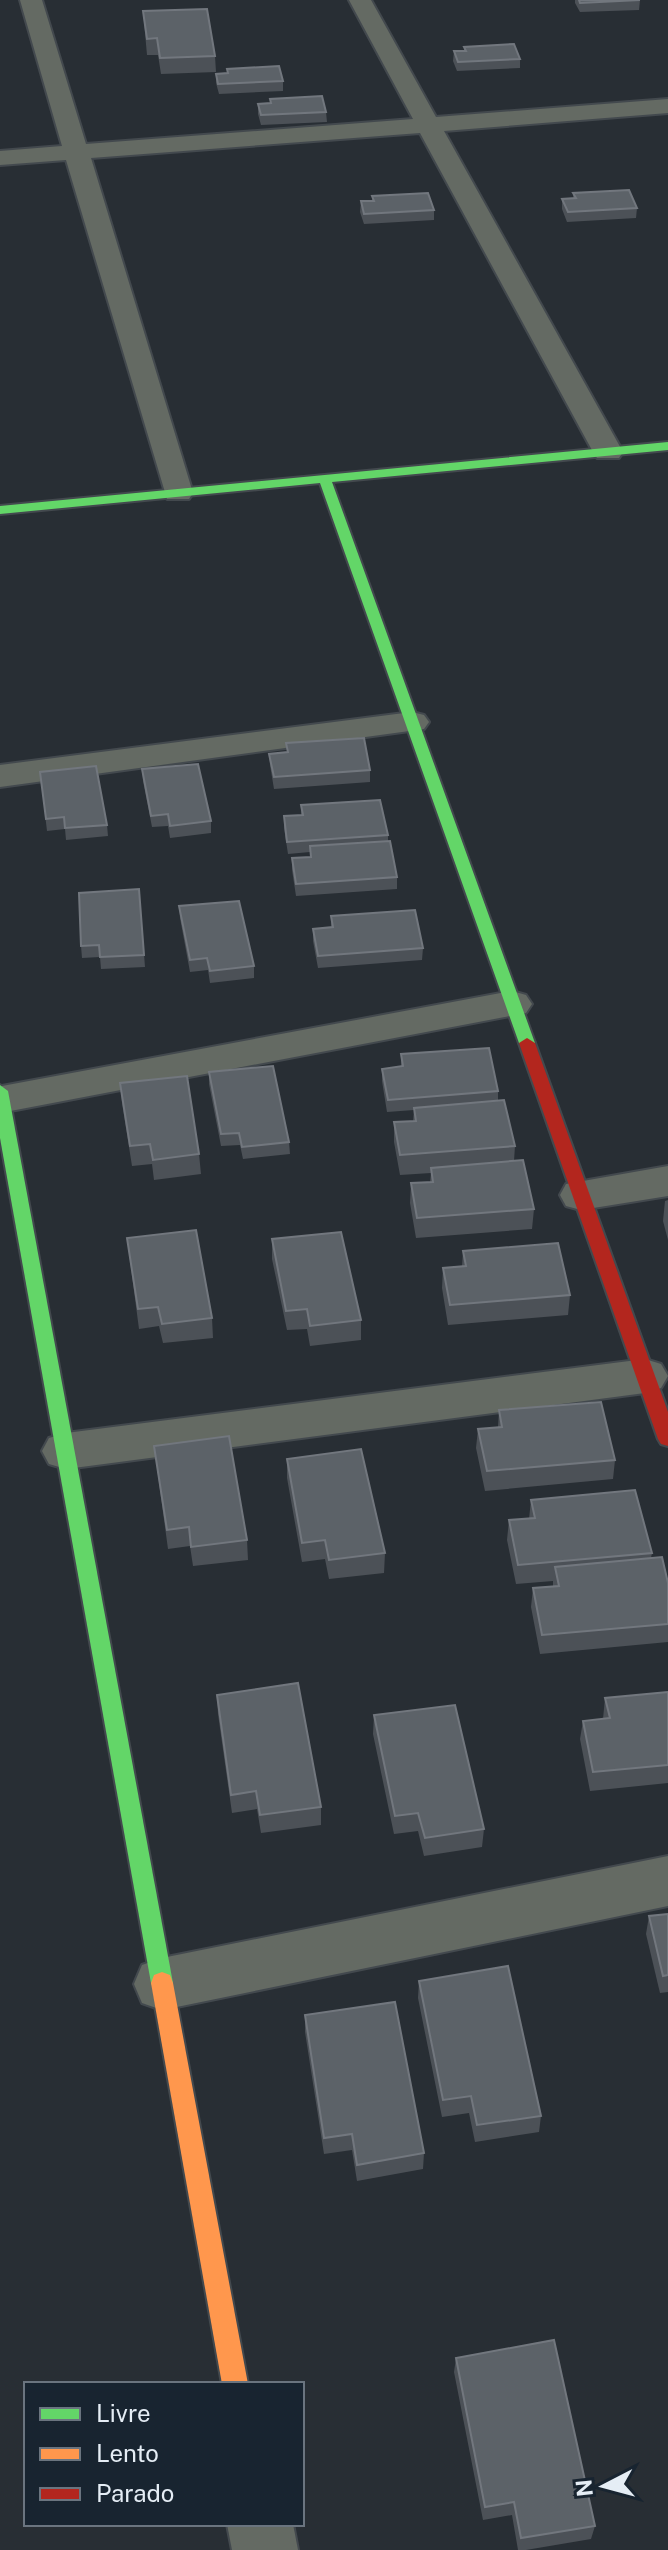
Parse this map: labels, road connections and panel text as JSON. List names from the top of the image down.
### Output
{
  "legend": ["Livre", "Lento", "Parado"],
  "north": "left"
}
